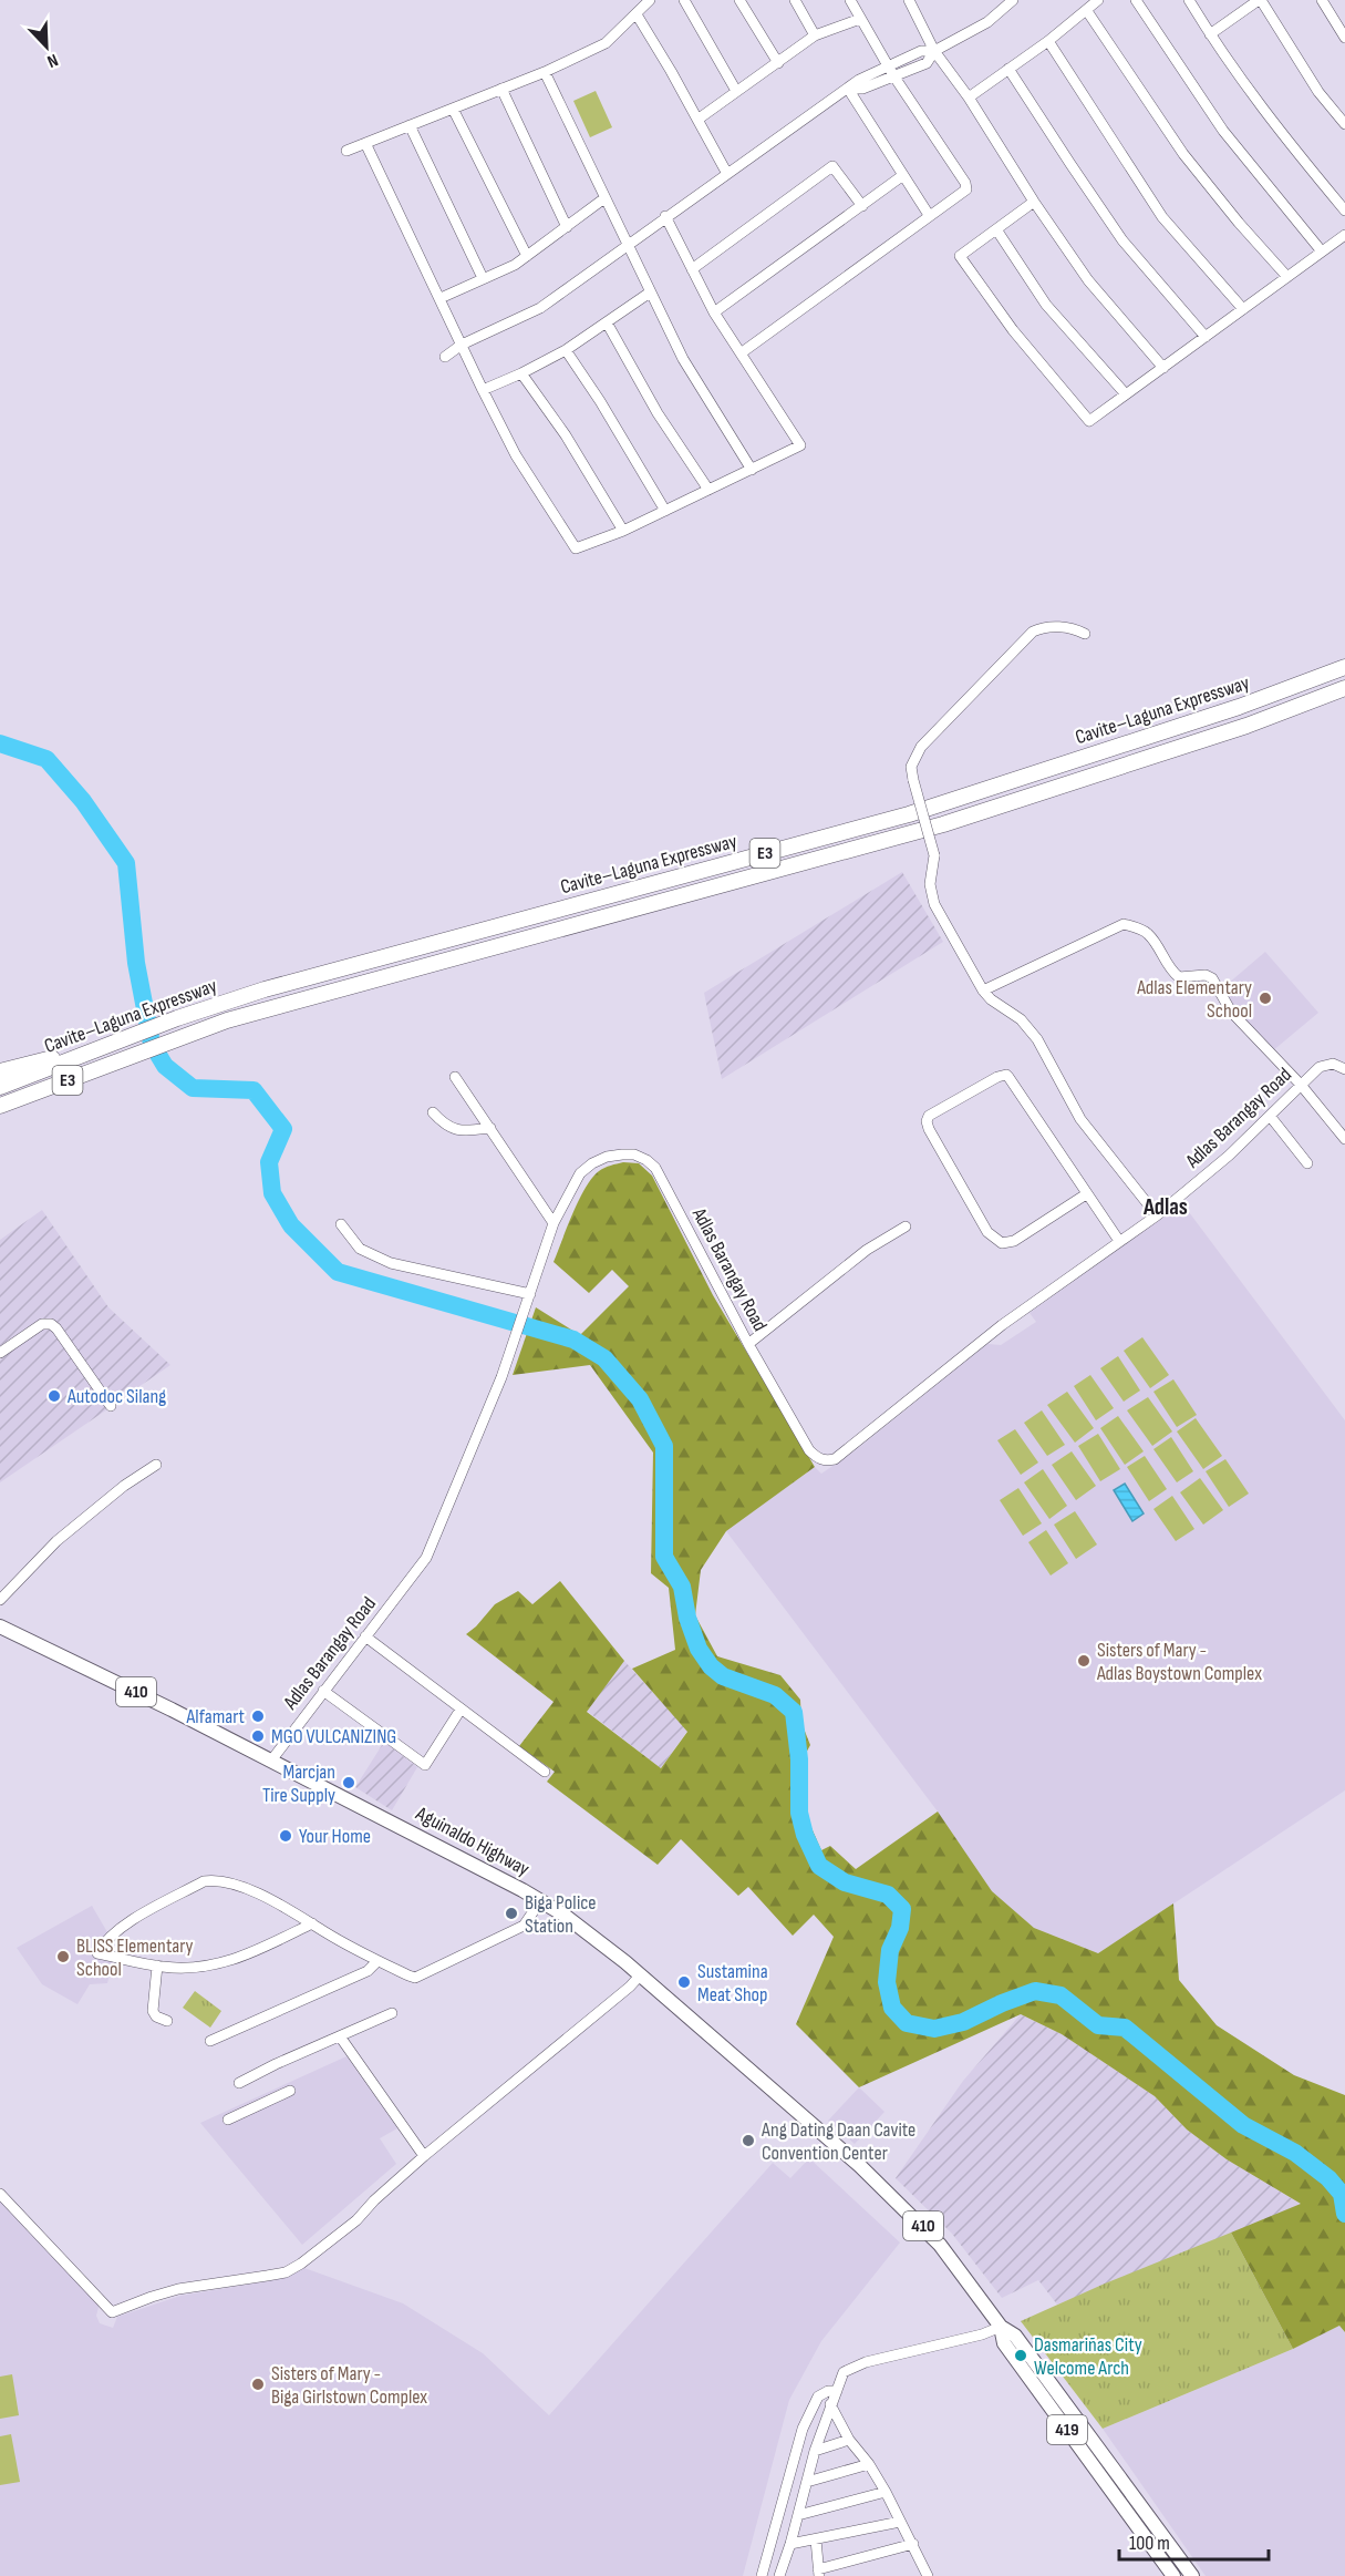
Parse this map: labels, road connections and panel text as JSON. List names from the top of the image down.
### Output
{
  "streets": {
    "highway": ["Cavite–Laguna Expressway", "E3"],
    "main road": ["410", "Aguinaldo Highway", "419"],
    "street": ["Adlas Barangay Road"]
  },
  "crossings": [
    ["Adlas Barangay Road", "Aguinaldo Highway"]
  ],
  "districts": ["Adlas"],
  "places": [
    "Adlas Elementary School",
    "Autodoc Silang",
    "Sisters of Mary - Adlas Boystown Complex",
    "Alfamart",
    "MGO VULCANIZING",
    "Marcjan Tire Supply",
    "Your Home",
    "Biga Police Station",
    "BLISS Elementary School",
    "Sustamina Meat Shop",
    "Ang Dating Daan Cavite Convention Center",
    "Dasmariñas City Welcome Arch",
    "Sisters of Mary - Biga Girlstown Complex"
  ],
  "scale_bar": "100 m",
  "north": "bottom right"
}
